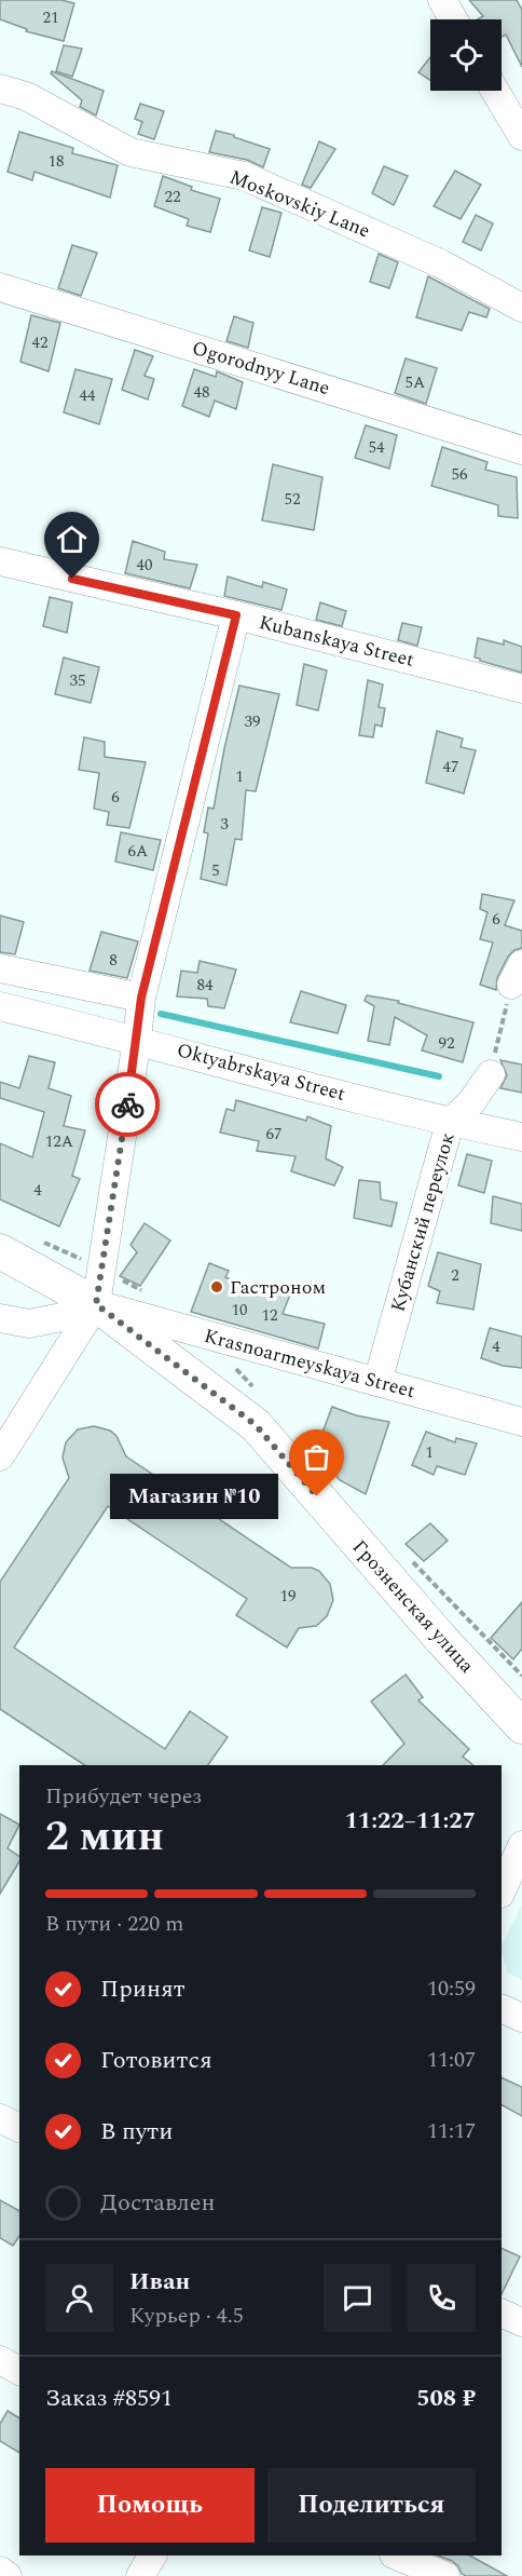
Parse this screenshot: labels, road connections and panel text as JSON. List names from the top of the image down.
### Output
{
  "streets": {
    "main road": ["Грозненская улица"],
    "street": [
      "Moskovskiy Lane",
      "Ogorodnyy Lane",
      "Kubanskaya Street",
      "Oktyabrskaya Street",
      "Кубанский переулок",
      "Krasnoarmeyskaya Street"
    ]
  },
  "crossings": [
    ["Oktyabrskaya Street", "Кубанский переулок"],
    ["Кубанский переулок", "Krasnoarmeyskaya Street"],
    ["Krasnoarmeyskaya Street", "Грозненская улица"]
  ],
  "places": ["Гастроном", "Магазин №10"],
  "house_numbers": [
    "21",
    "18",
    "22",
    "42",
    "5А",
    "48",
    "44",
    "54",
    "56",
    "52",
    "40",
    "35",
    "39",
    "47",
    "1",
    "6",
    "3",
    "6А",
    "5",
    "6",
    "8",
    "84",
    "92",
    "67",
    "12А",
    "4",
    "2",
    "10",
    "12",
    "4",
    "1",
    "19"
  ],
  "page": {
    "bubble": "Магазин №10",
    "heading": ["2 мин", "Прибудет через", "11:22–11:27"],
    "panel": [
      "Иван",
      "Курьер · 4.5",
      "Заказ #8591",
      "508 ₽"
    ],
    "bar": "В пути · 220 m",
    "list": [
      ["Принят", "10:59"],
      ["Готовится", "11:07"],
      ["В пути", "11:17"],
      "Доставлен"
    ],
    "buttons": ["Помощь", "Поделиться"]
  }
}
